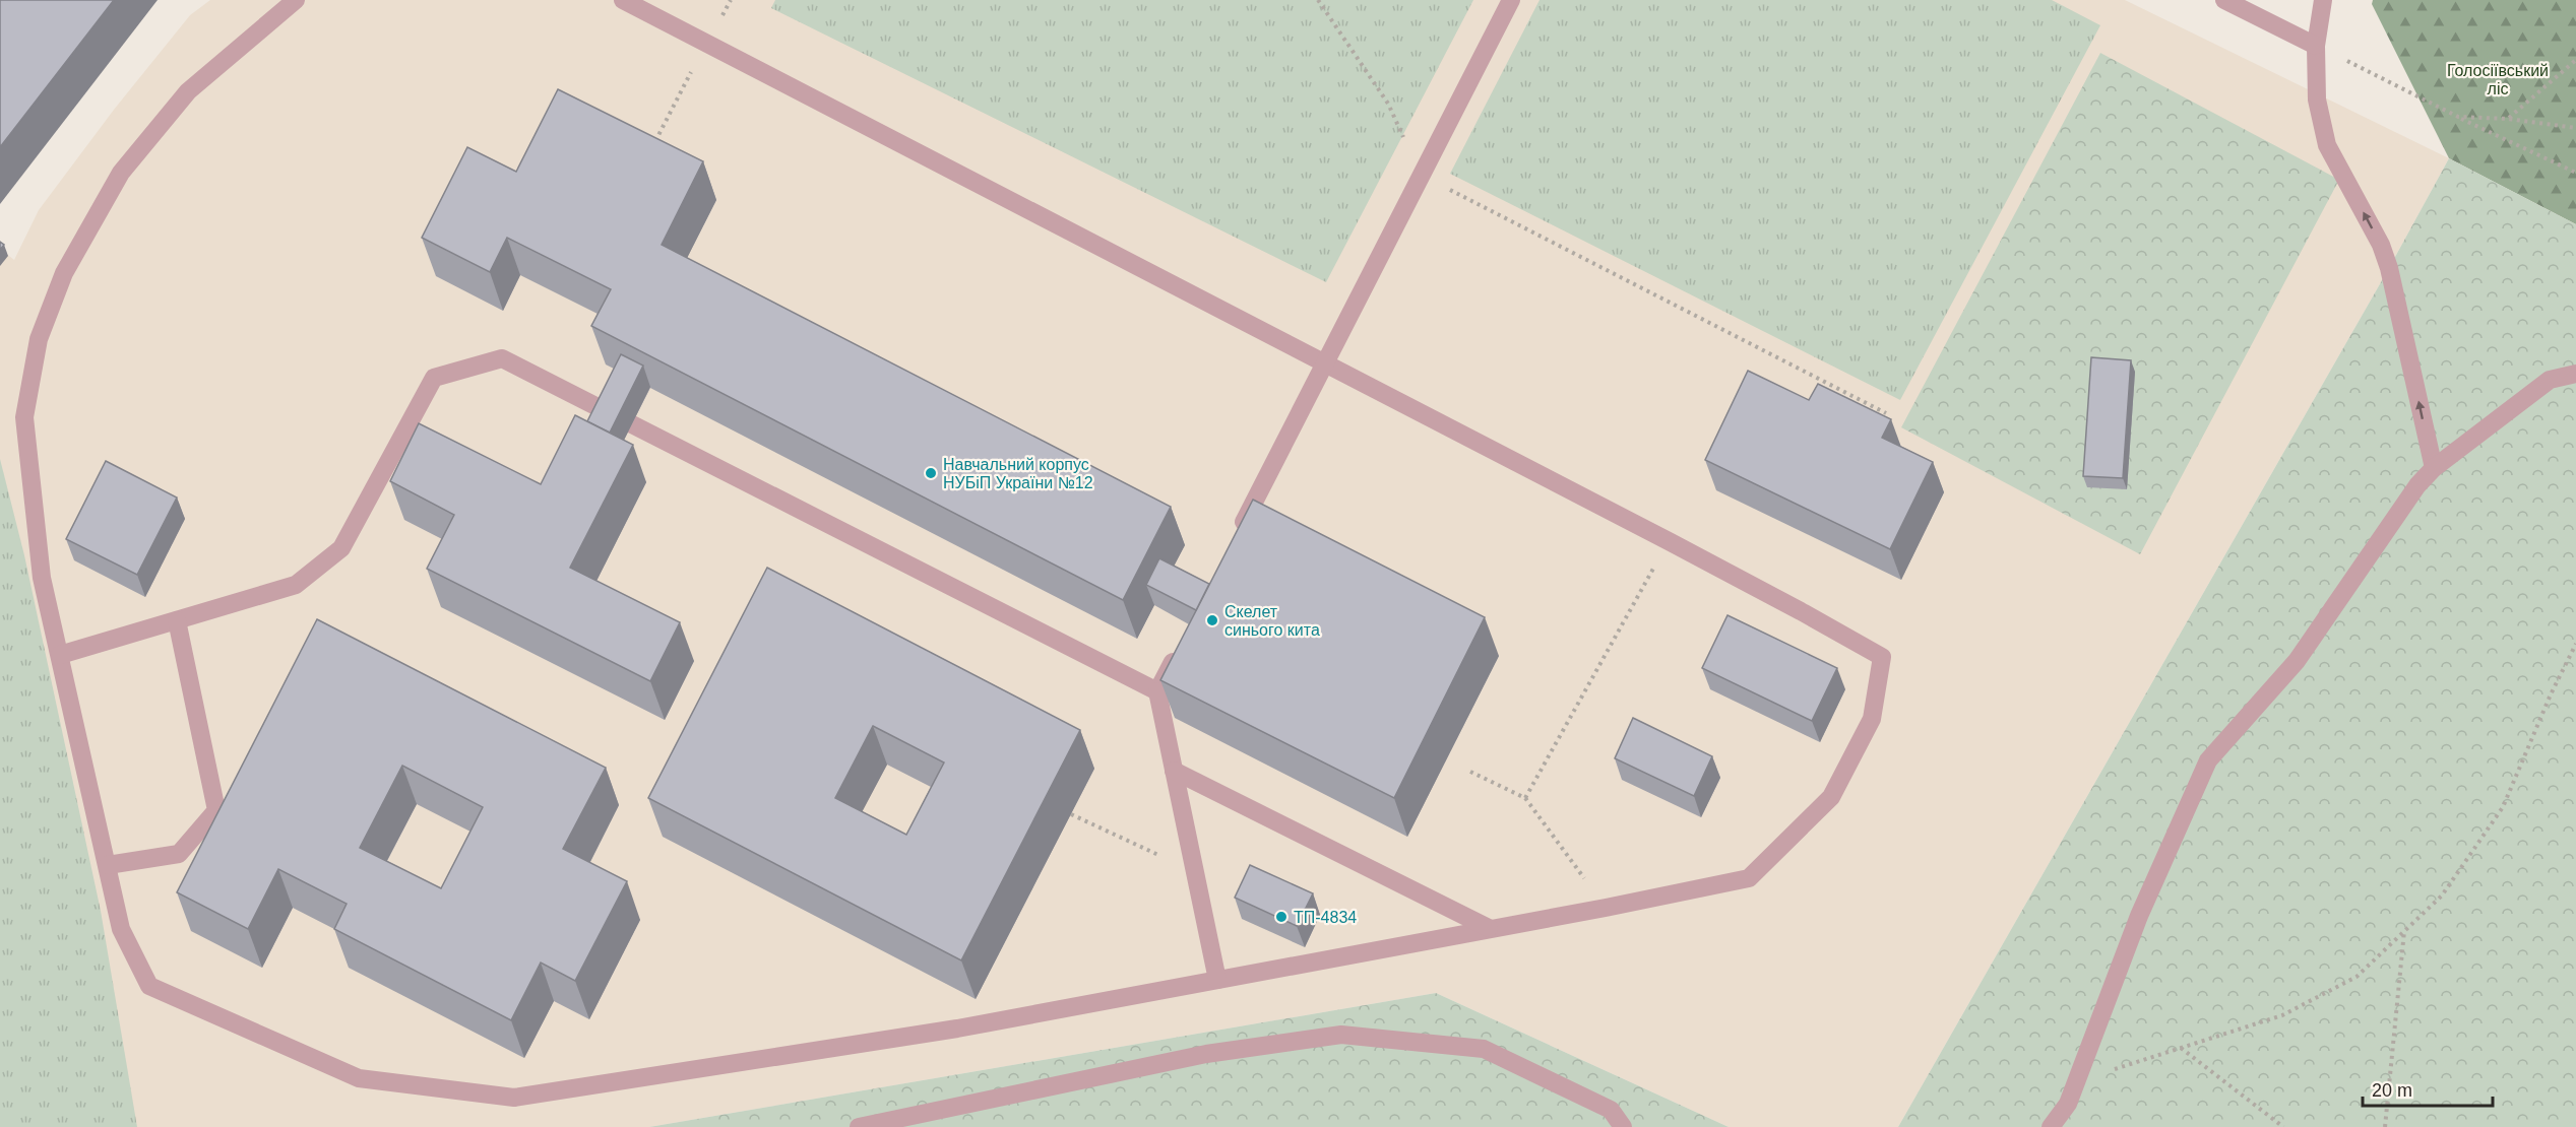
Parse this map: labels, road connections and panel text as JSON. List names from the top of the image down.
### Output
{
  "parks": ["Голосіївський ліс"],
  "places": ["Навчальний корпус НУБіП України №12", "Скелет синього кита", "ТП-4834"],
  "scale_bar": "20 m"
}
